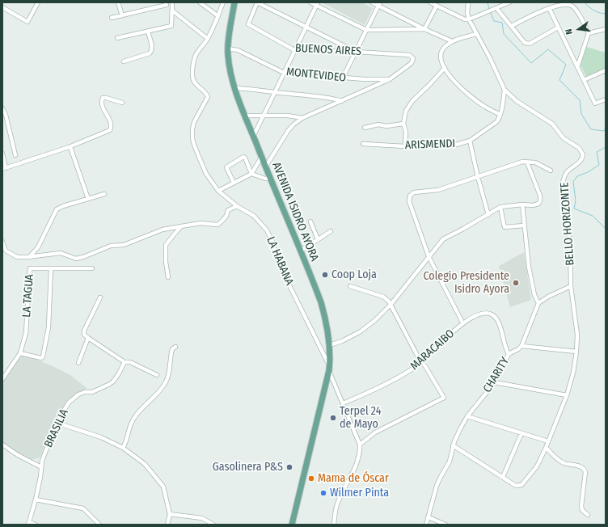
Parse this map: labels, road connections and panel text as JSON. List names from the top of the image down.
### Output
{
  "streets": {
    "main road": ["AVENIDA ISIDRO AYORA"],
    "street": [
      "BUENOS AIRES",
      "MONTEVIDEO",
      "ARISMENDI",
      "BELLO HORIZONTE",
      "LA HABANA",
      "LA TAGUA",
      "MARACAIBO",
      "CHARITY",
      "BRASILIA"
    ]
  },
  "crossings": [
    ["BUENOS AIRES", "MONTEVIDEO"],
    ["MONTEVIDEO", "AVENIDA ISIDRO AYORA"],
    ["AVENIDA ISIDRO AYORA", "LA HABANA"],
    ["LA HABANA", "MARACAIBO"],
    ["MARACAIBO", "CHARITY"]
  ],
  "places": [
    "Coop Loja",
    "Colegio Presidente Isidro Ayora",
    "Terpel 24 de Mayo",
    "Gasolinera P&S",
    "Mama de Óscar",
    "Wilmer Pinta"
  ],
  "north": "left"
}
